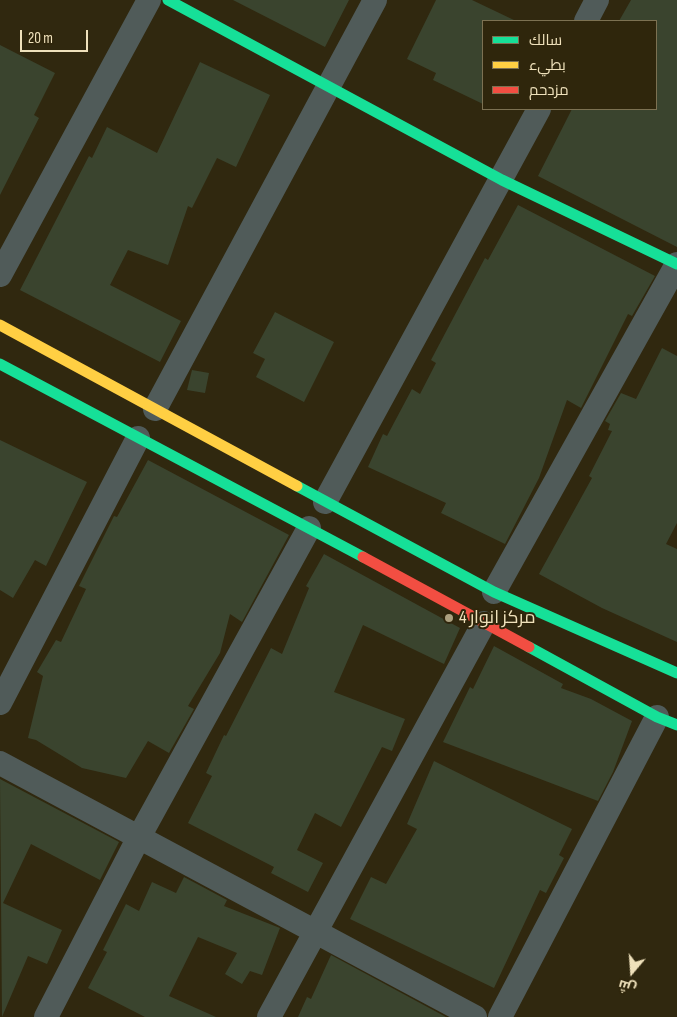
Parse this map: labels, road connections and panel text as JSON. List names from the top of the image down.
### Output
{
  "places": ["مركز انوار 4"],
  "legend": ["سالك", "بطيء", "مزدحم"],
  "scale_bar": "20 m",
  "north": "bottom"
}
